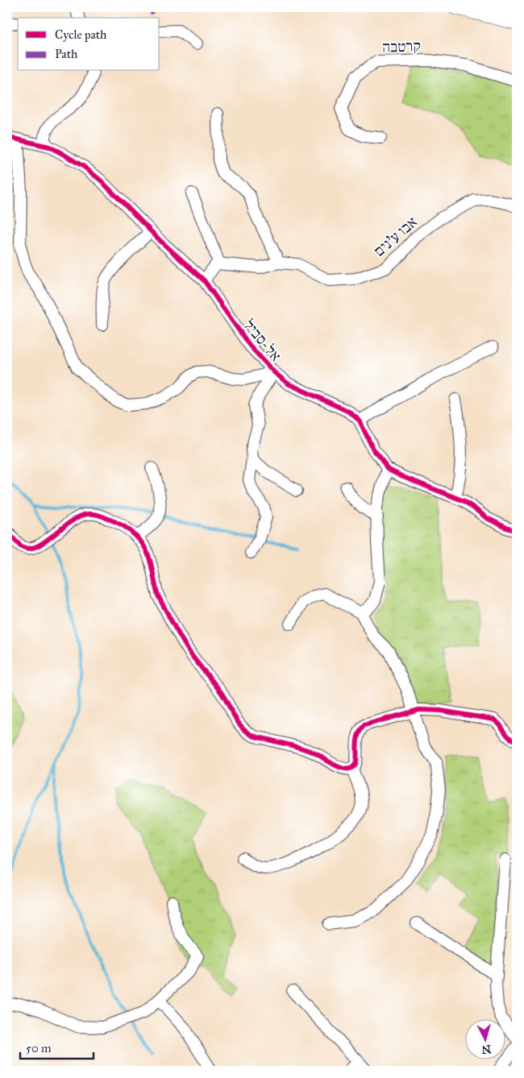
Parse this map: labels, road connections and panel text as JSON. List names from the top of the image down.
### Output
{
  "streets": {
    "street": ["קרטבה", "אבו ע'נים", "אל-סביל"]
  },
  "legend": ["Cycle path", "Path"],
  "scale_bar": "50 m",
  "north": "bottom"
}
